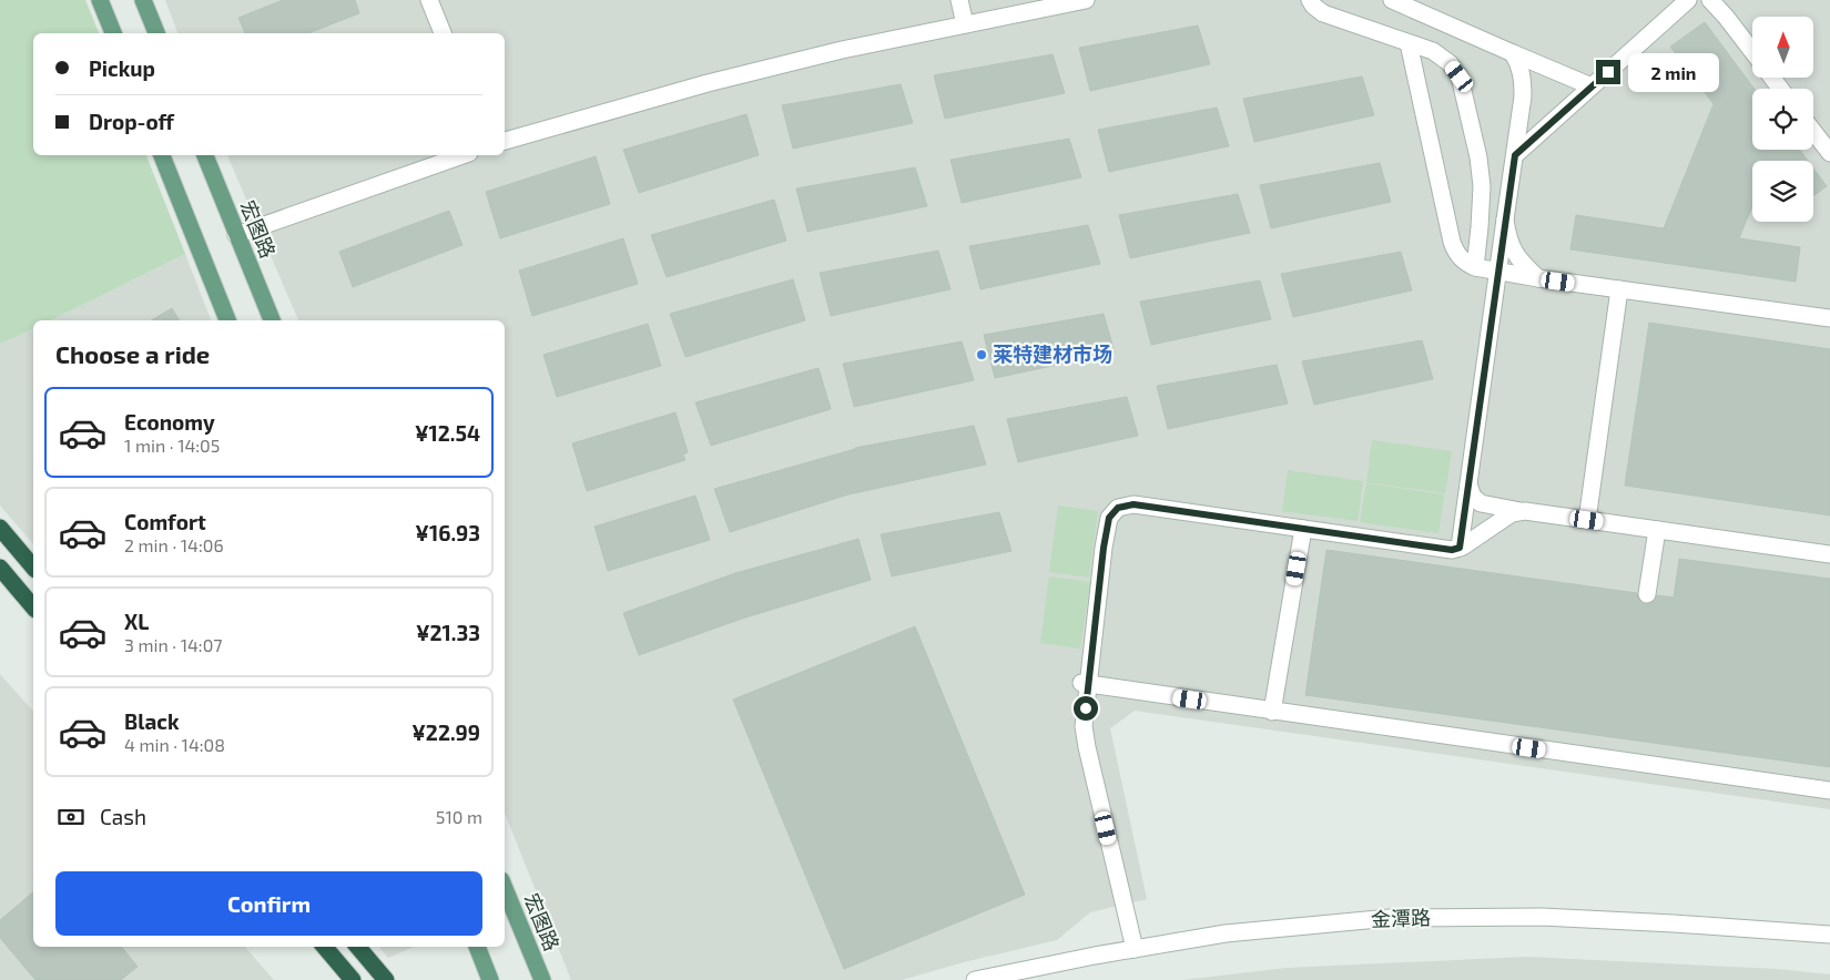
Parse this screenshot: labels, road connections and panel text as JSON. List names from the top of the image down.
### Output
{
  "streets": {
    "main road": ["宏图路"],
    "street": ["金潭路"]
  },
  "places": ["莱特建材市场"],
  "north": "top",
  "page": {
    "banner": ["Pickup", "Drop-off"],
    "bubble": "2 min",
    "heading": "Choose a ride",
    "list": [
      {
        "name": "Economy",
        "note": "1 min · 14:05",
        "value": "¥12.54"
      },
      {
        "name": "Comfort",
        "note": "2 min · 14:06",
        "value": "¥16.93"
      },
      {
        "name": "XL",
        "note": "3 min · 14:07",
        "value": "¥21.33"
      },
      {
        "name": "Black",
        "note": "4 min · 14:08",
        "value": "¥22.99"
      }
    ],
    "pay": ["Cash", "510 m"],
    "buttons": "Confirm"
  }
}
